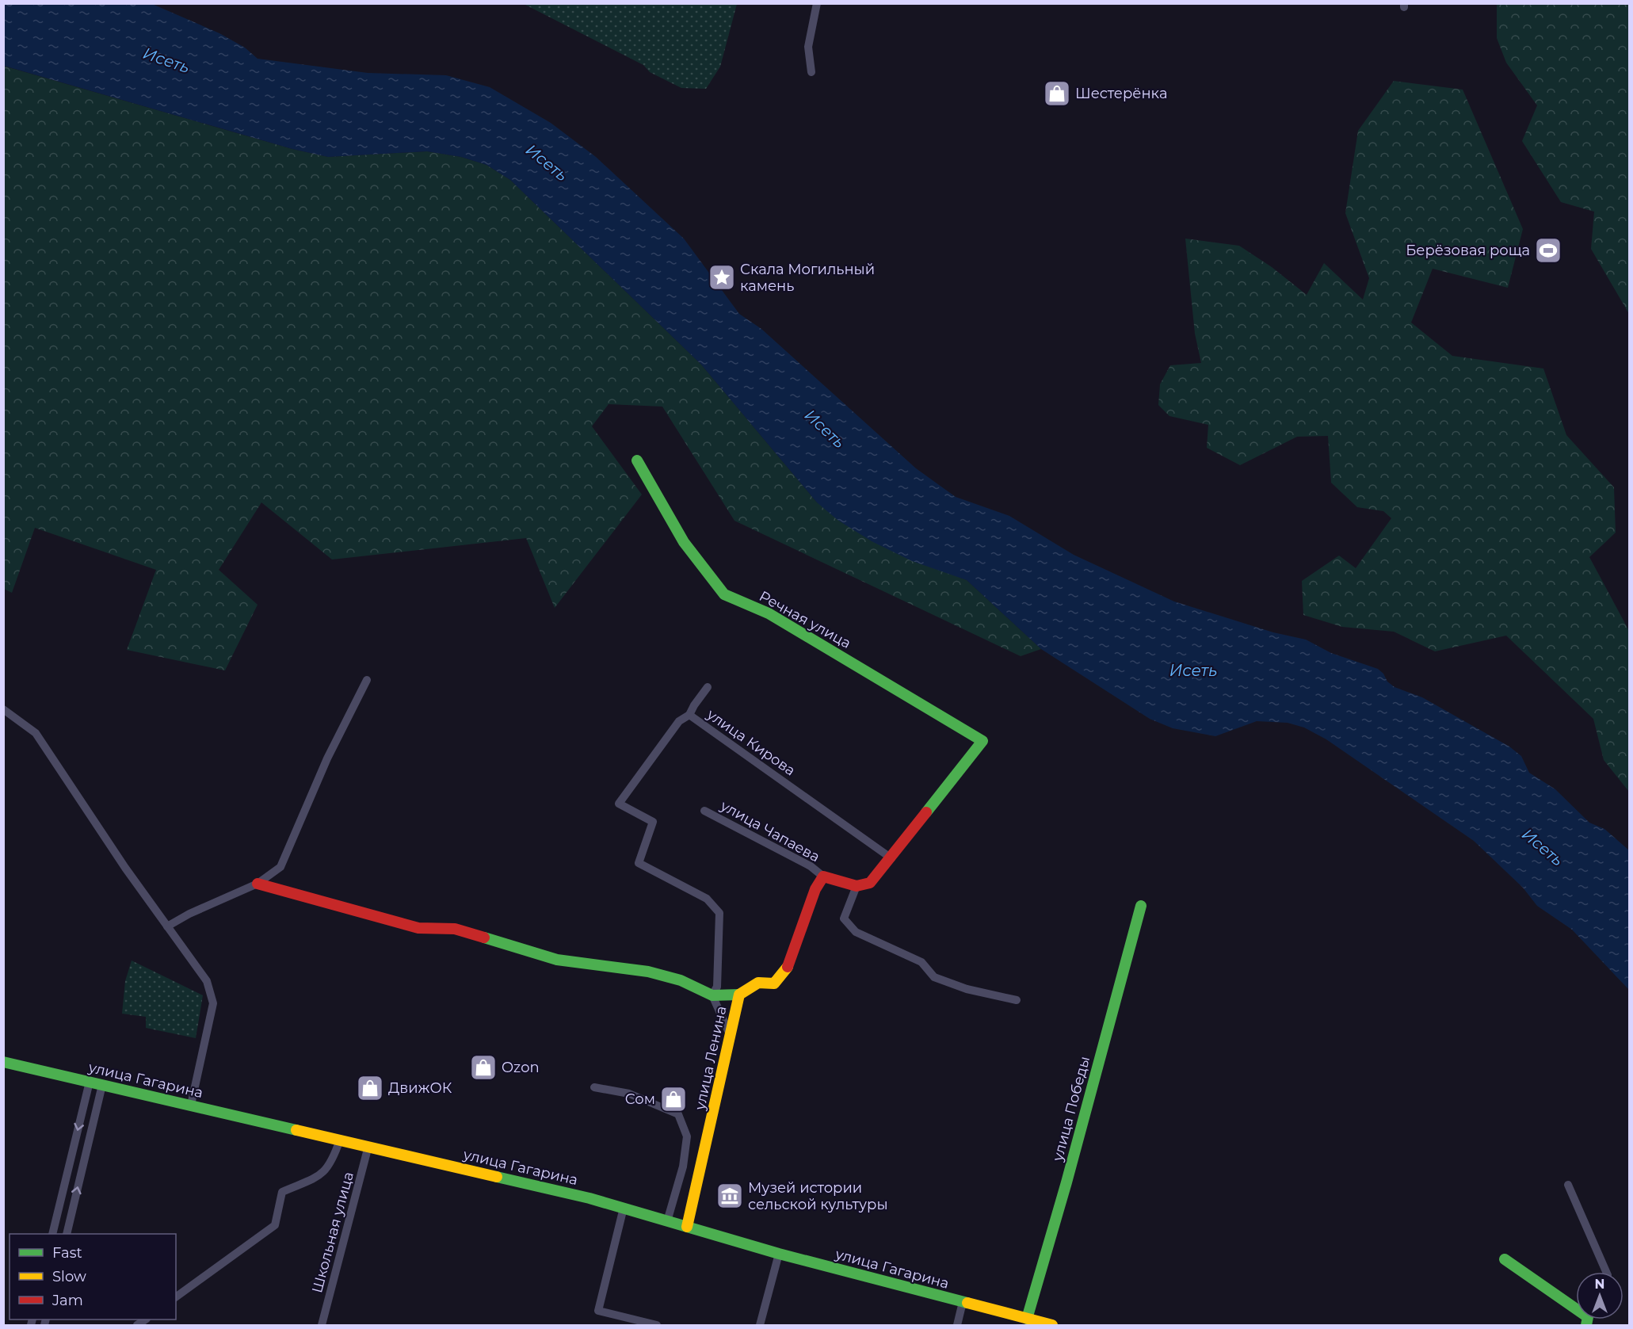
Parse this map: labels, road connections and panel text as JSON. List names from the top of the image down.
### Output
{
  "streets": {
    "street": [
      "Речная улица",
      "улица Кирова",
      "улица Чапаева",
      "улица Ленина",
      "улица Гагарина",
      "улица Победы",
      "Школьная улица"
    ]
  },
  "crossings": [
    ["Речная улица", "улица Кирова"],
    ["улица Чапаева", "улица Ленина"],
    ["улица Ленина", "улица Гагарина"],
    ["улица Гагарина", "улица Победы"],
    ["улица Гагарина", "Школьная улица"]
  ],
  "water": ["Исеть"],
  "places": {
    "shop": [
      "Шестерёнка",
      "Ozon",
      "ДвижОК",
      "Сом"
    ],
    "sports": ["Берёзовая роща"],
    "place": ["Скала Могильный камень"],
    "museum": ["Музей истории сельской культуры"]
  },
  "legend": ["Fast", "Slow", "Jam"],
  "north": "top"
}
